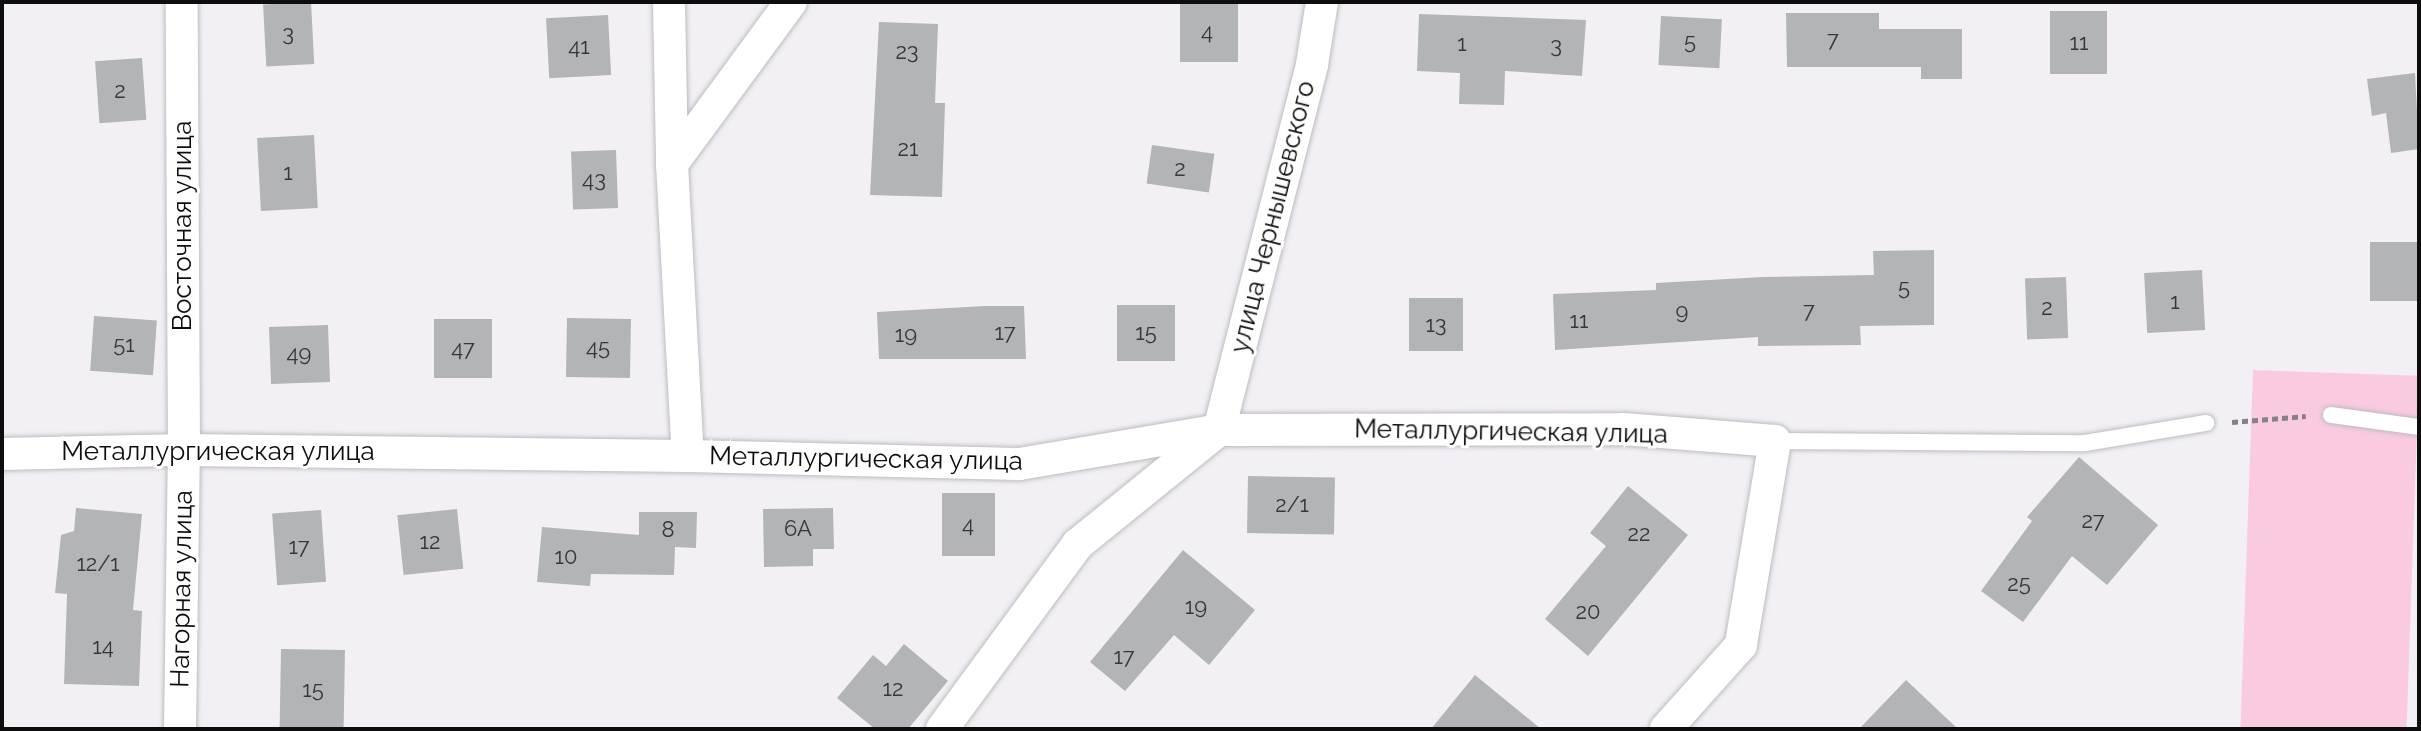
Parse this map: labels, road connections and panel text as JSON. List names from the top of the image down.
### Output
{
  "streets": {
    "street": [
      "улица Чернышевского",
      "Восточная улица",
      "Металлургическая улица",
      "Нагорная улица"
    ]
  },
  "crossings": [
    ["улица Чернышевского", "Металлургическая улица"],
    ["Восточная улица", "Металлургическая улица"],
    ["Восточная улица", "Нагорная улица"],
    ["Металлургическая улица", "Нагорная улица"]
  ],
  "house_numbers": [
    "4",
    "3",
    "7",
    "5",
    "11",
    "1",
    "3",
    "41",
    "23",
    "2",
    "21",
    "2",
    "1",
    "43",
    "5",
    "1",
    "2",
    "7",
    "9",
    "11",
    "13",
    "17",
    "15",
    "19",
    "51",
    "45",
    "47",
    "49",
    "2/1",
    "27",
    "4",
    "6А",
    "8",
    "22",
    "12",
    "17",
    "10",
    "12/1",
    "25",
    "19",
    "20",
    "14",
    "17",
    "12",
    "15"
  ]
}
